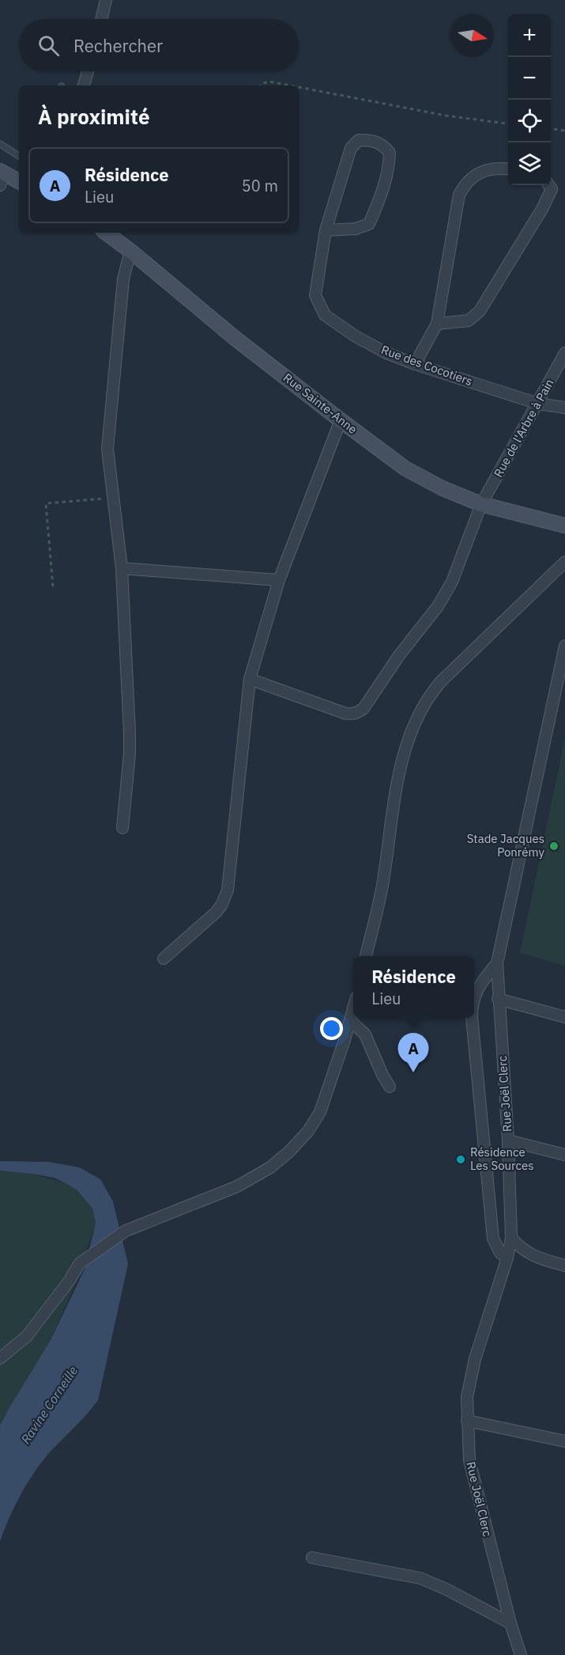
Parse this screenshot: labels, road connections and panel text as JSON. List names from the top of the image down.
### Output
{
  "streets": {
    "main road": ["Rue Sainte-Anne"],
    "street": ["Rue des Cocotiers", "Rue de l'Arbre à Pain", "Rue Joël Clerc"]
  },
  "crossings": [
    ["Rue des Cocotiers", "Rue de l'Arbre à Pain"],
    ["Rue Sainte-Anne", "Rue de l'Arbre à Pain"]
  ],
  "water": ["Ravine Corneille"],
  "places": ["Stade Jacques Ponrémy", "Résidence Les Sources"],
  "north": "right",
  "page": {
    "map_buttons": ["+", "−"],
    "search": "Rechercher",
    "heading": "À proximité",
    "list": [
      {
        "mark": "A",
        "name": "Résidence",
        "note": "Lieu",
        "value": "50 m"
      }
    ],
    "popup": ["Résidence", "Lieu"],
    "pins": "A"
  }
}
